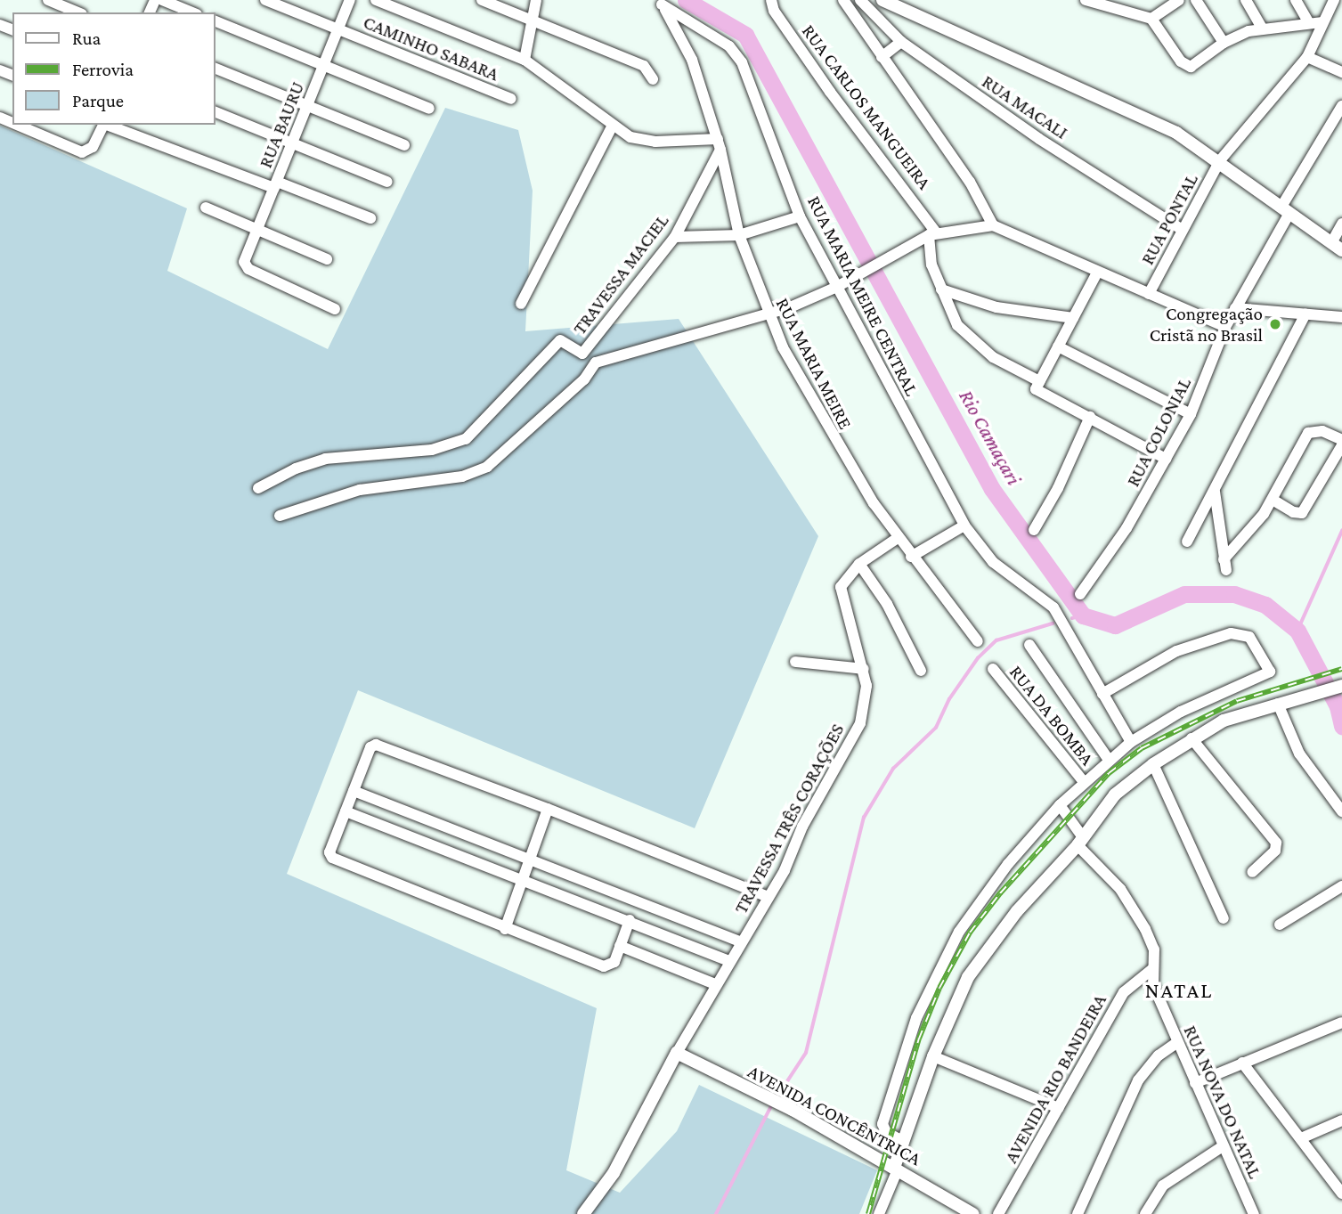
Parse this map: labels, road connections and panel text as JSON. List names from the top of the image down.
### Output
{
  "streets": {
    "street": [
      "CAMINHO SABARA",
      "RUA CARLOS MANGUEIRA",
      "RUA MACALI",
      "RUA BAURU",
      "RUA PONTAL",
      "TRAVESSA MACIEL",
      "RUA MARIA MEIRE CENTRAL",
      "RUA MARIA MEIRE",
      "RUA COLONIAL",
      "RUA DA BOMBA",
      "TRAVESSA TRÊS CORAÇÕES",
      "AVENIDA RIO BANDEIRA",
      "RUA NOVA DO NATAL",
      "AVENIDA CONCÊNTRICA"
    ]
  },
  "crossings": [
    ["CAMINHO SABARA", "RUA BAURU"],
    ["RUA MACALI", "RUA PONTAL"],
    ["TRAVESSA MACIEL", "RUA MARIA MEIRE"],
    ["RUA MARIA MEIRE CENTRAL", "RUA MARIA MEIRE"],
    ["RUA MARIA MEIRE", "TRAVESSA TRÊS CORAÇÕES"],
    ["TRAVESSA TRÊS CORAÇÕES", "AVENIDA CONCÊNTRICA"],
    ["AVENIDA RIO BANDEIRA", "RUA NOVA DO NATAL"]
  ],
  "districts": ["NATAL"],
  "water": ["Rio Camaçari"],
  "places": ["Congregação Cristã no Brasil"],
  "legend": ["Rua", "Ferrovia", "Parque"]
}
